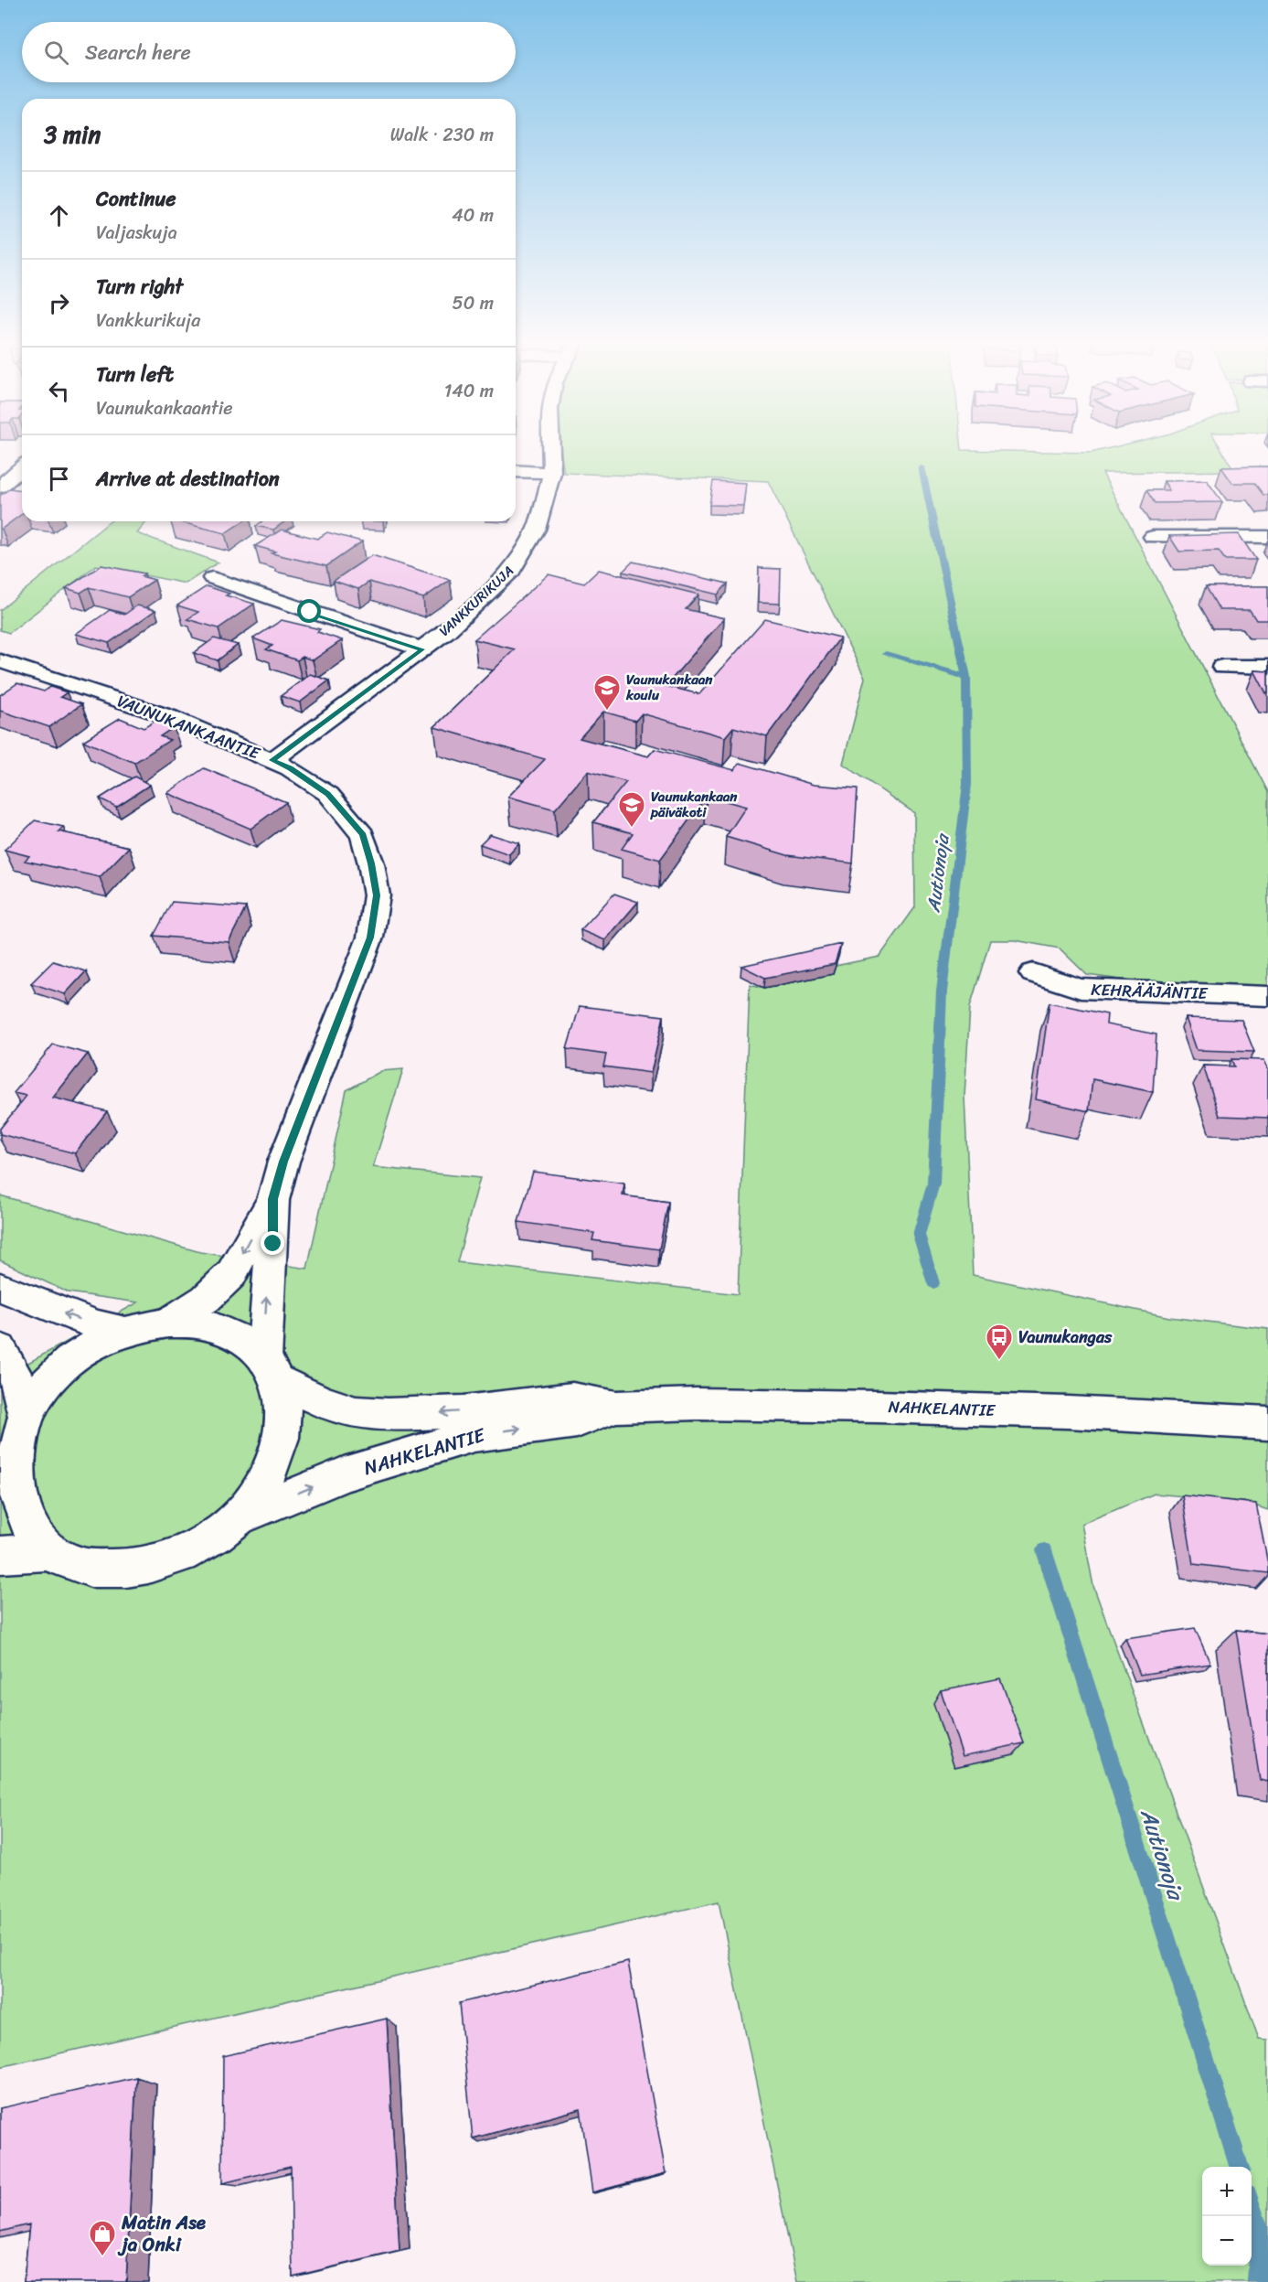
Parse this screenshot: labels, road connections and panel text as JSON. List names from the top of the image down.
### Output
{
  "streets": {
    "street": [
      "VANKKURIKUJA",
      "VAUNUKANKAANTIE",
      "KEHRÄÄJÄNTIE",
      "NAHKELANTIE"
    ]
  },
  "crossings": [
    ["VANKKURIKUJA", "VAUNUKANKAANTIE"],
    ["VAUNUKANKAANTIE", "NAHKELANTIE"]
  ],
  "water": ["Autionoja"],
  "places": {
    "school or university": ["Vaunukankaan koulu", "Vaunukankaan päiväkoti"],
    "bus stop": ["Vaunukangas"],
    "shop": ["Matin Ase ja Onki"]
  },
  "page": {
    "search": "Search here",
    "heading": ["3 min", "Walk · 230 m"],
    "list": [
      ["Continue", "Valjaskuja", "40 m"],
      ["Turn right", "Vankkurikuja", "50 m"],
      ["Turn left", "Vaunukankaantie", "140 m"],
      "Arrive at destination"
    ],
    "map_buttons": ["+", "−"]
  }
}
